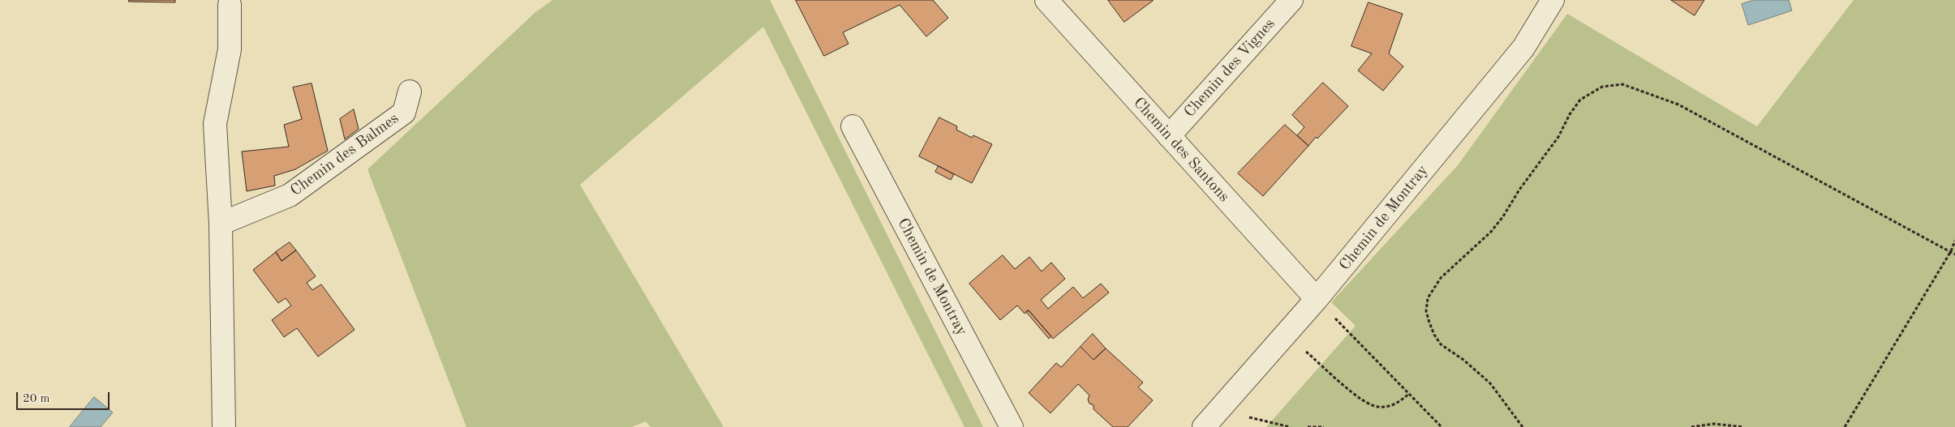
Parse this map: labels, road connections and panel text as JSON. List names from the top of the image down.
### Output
{
  "streets": {
    "street": [
      "Chemin des Vignes",
      "Chemin des Santons",
      "Chemin des Balmes",
      "Chemin de Montray"
    ]
  },
  "crossings": [
    ["Chemin des Vignes", "Chemin des Santons"],
    ["Chemin des Santons", "Chemin de Montray"]
  ],
  "scale_bar": "20 m"
}
